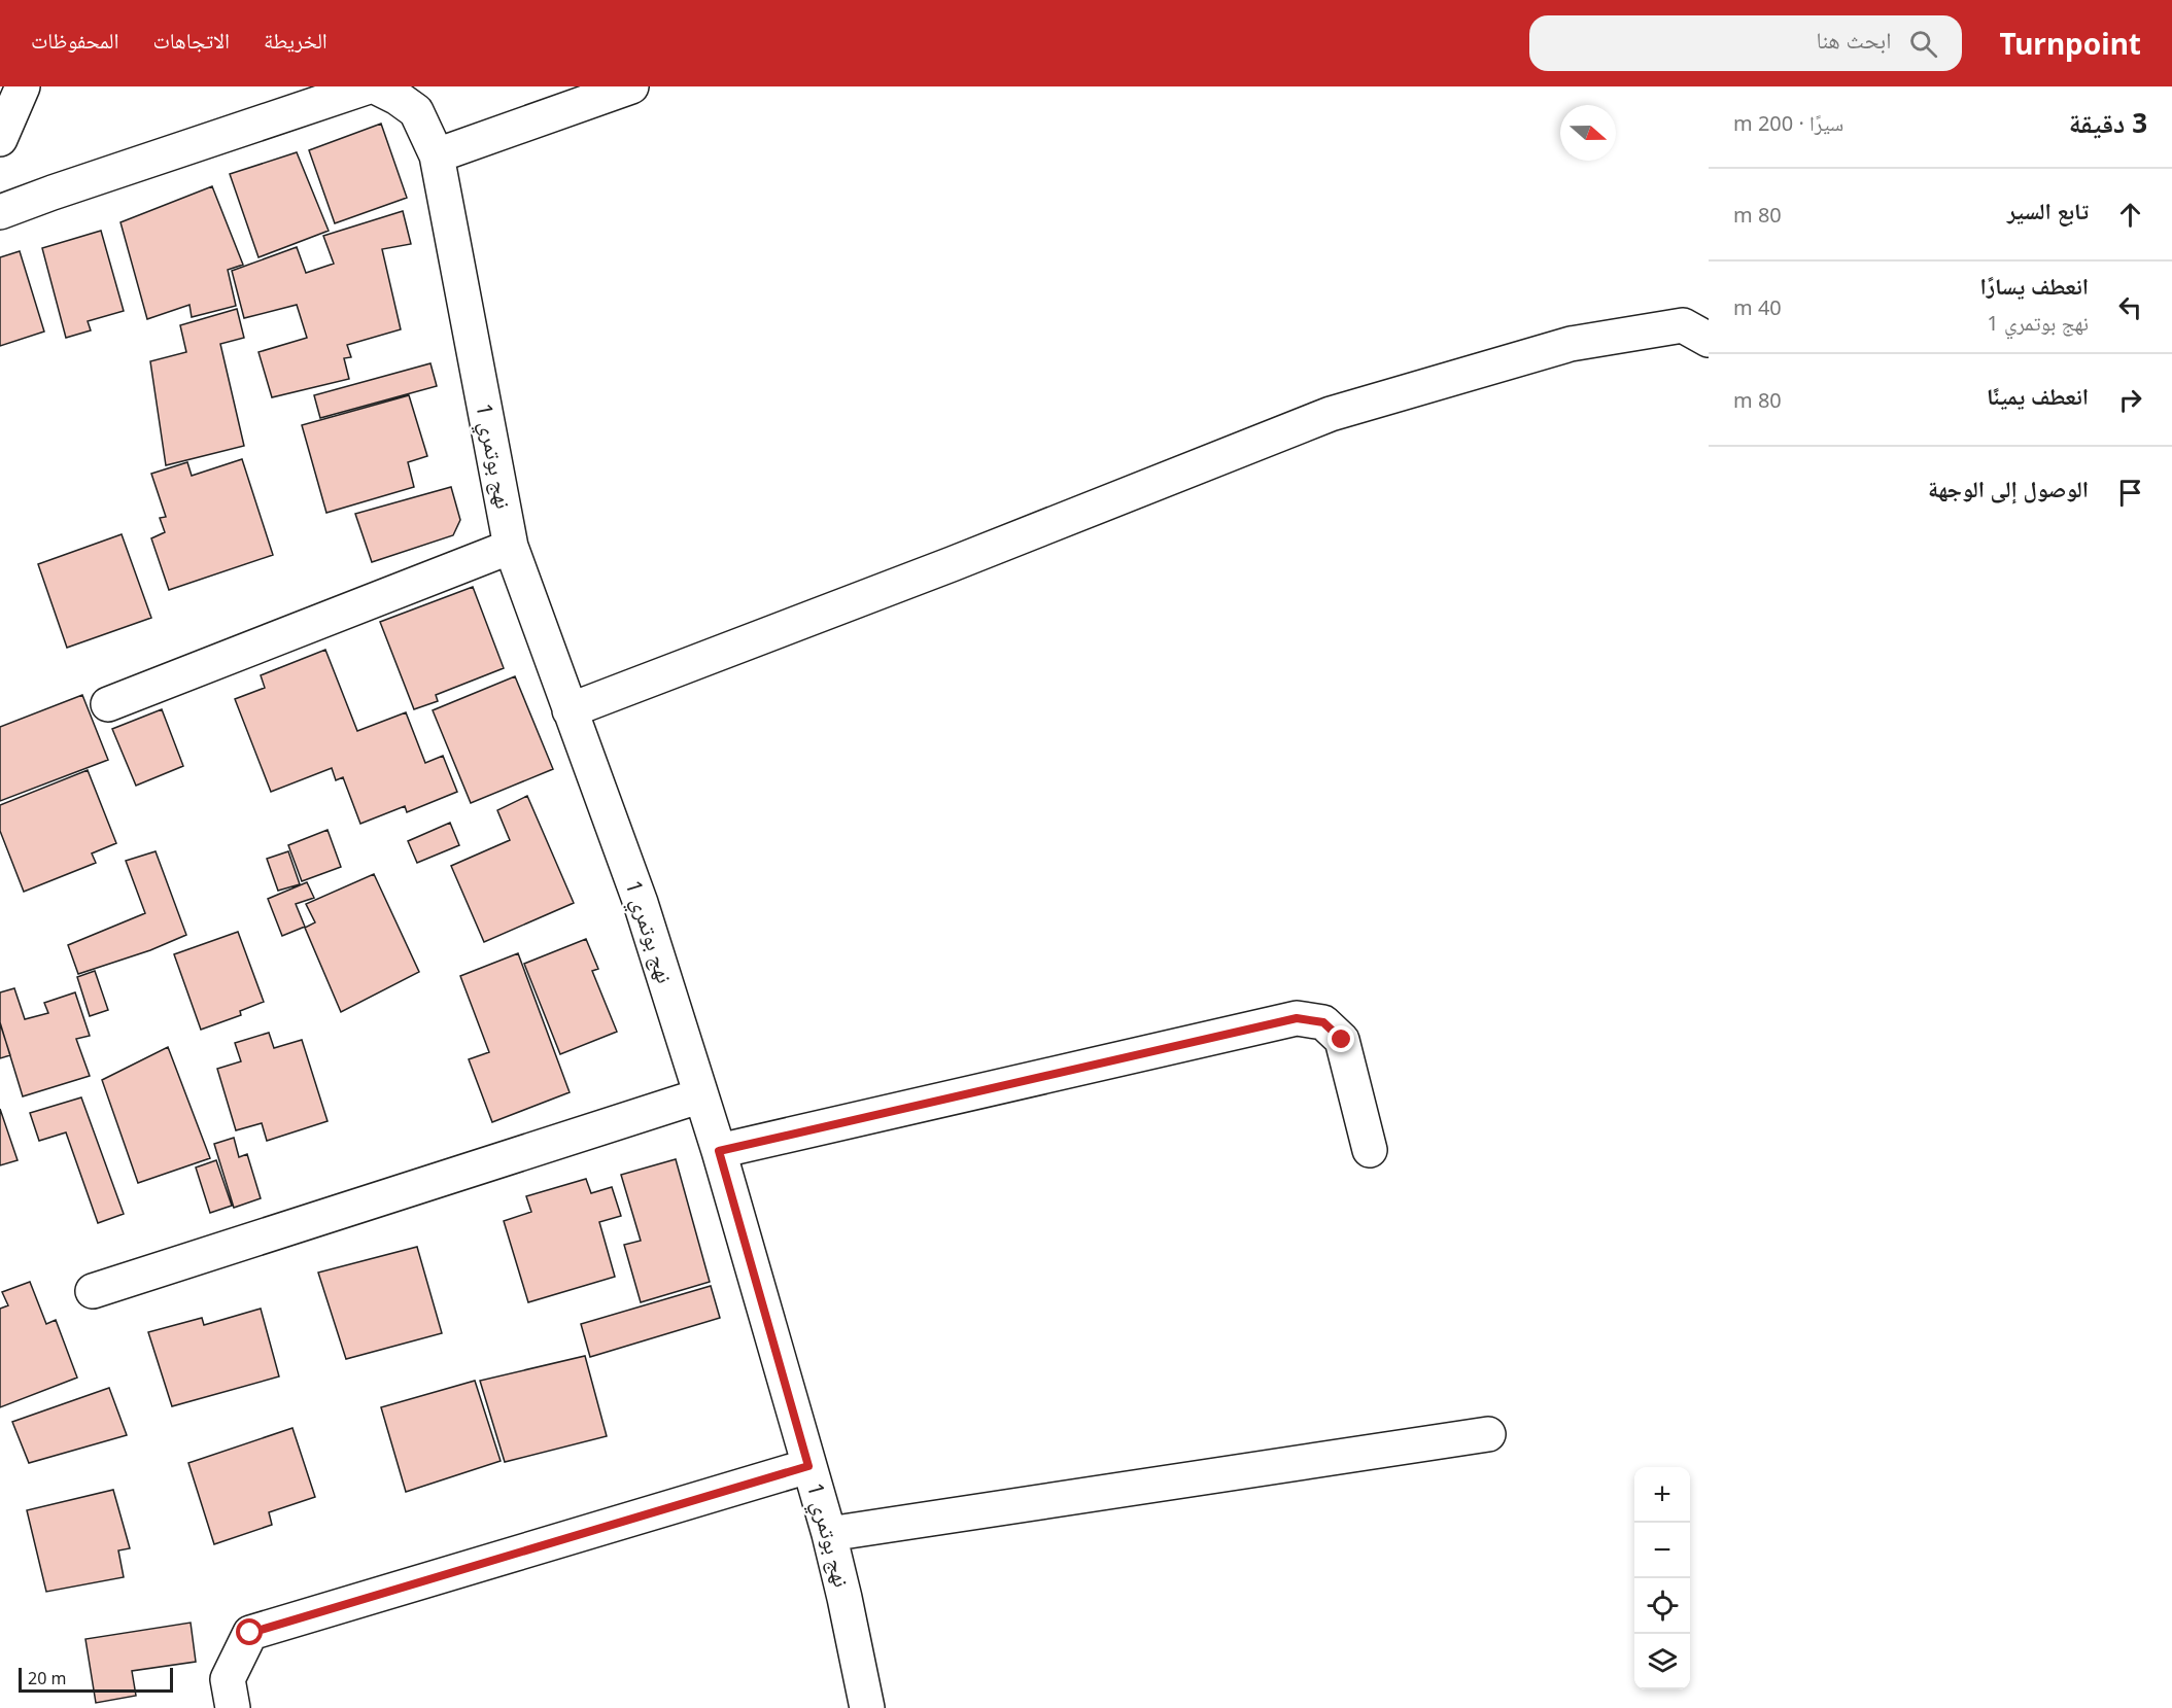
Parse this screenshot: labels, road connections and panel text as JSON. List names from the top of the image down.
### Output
{
  "streets": {
    "street": ["نهج بوتمري 1"]
  },
  "scale_bar": "20 m",
  "north": "right",
  "page": {
    "header": "Turnpoint",
    "search": "ابحث هنا",
    "nav": ["الخريطة", "الاتجاهات", "المحفوظات"],
    "heading": ["3 دقيقة", "سيرًا · 200 m"],
    "list": [
      ["تابع السير", "80 m"],
      ["انعطف يسارًا", "نهج بوتمري 1", "40 m"],
      ["انعطف يمينًا", "80 m"],
      "الوصول إلى الوجهة"
    ],
    "map_buttons": ["+", "−"],
    "scale": "20 m"
  }
}
